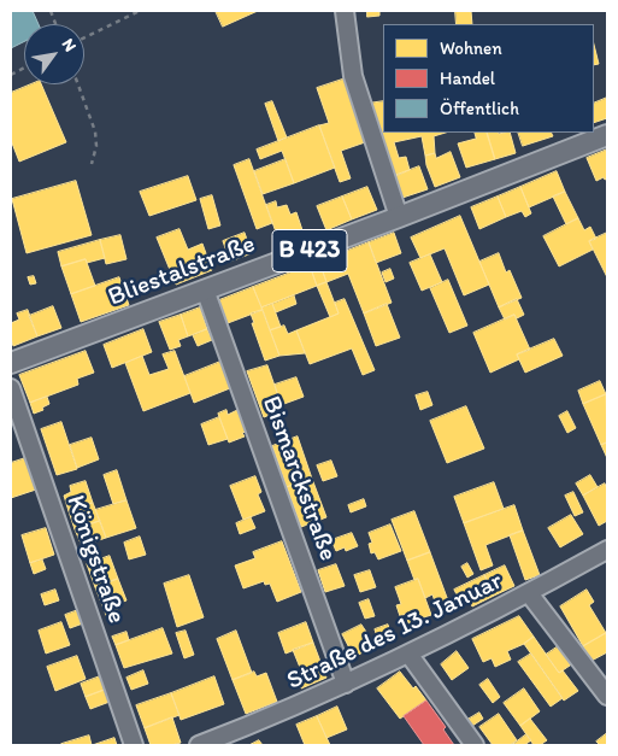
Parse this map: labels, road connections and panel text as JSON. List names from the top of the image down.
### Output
{
  "streets": {
    "main road": ["B 423", "Bliestalstraße"],
    "street": ["Bismarckstraße", "Königstraße", "Straße des 13. Januar"]
  },
  "crossings": [
    ["Bliestalstraße", "Bismarckstraße"],
    ["Bismarckstraße", "Straße des 13. Januar"]
  ],
  "legend": ["Wohnen", "Handel", "Öffentlich"],
  "north": "top right"
}
